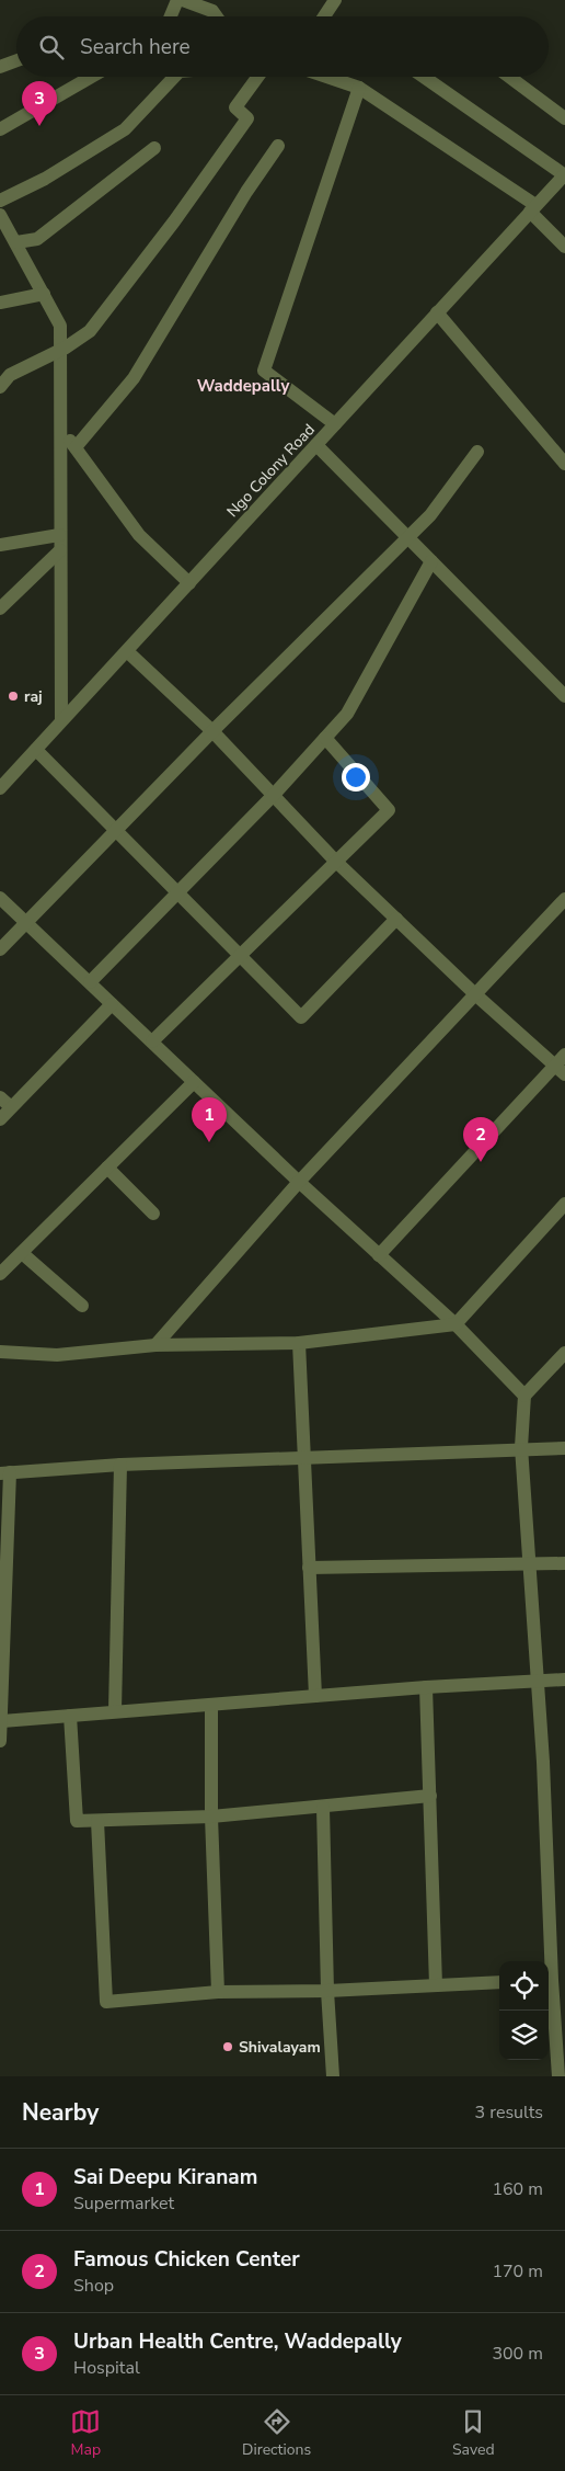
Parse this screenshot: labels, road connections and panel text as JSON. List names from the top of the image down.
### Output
{
  "streets": {
    "street": ["Ngo Colony Road"]
  },
  "districts": ["Waddepally"],
  "places": ["raj", "Shivalayam"],
  "page": {
    "search": "Search here",
    "pins": ["3", "1", "2"],
    "heading": ["Nearby", "3 results"],
    "list": [
      {
        "mark": "1",
        "name": "Sai Deepu Kiranam",
        "note": "Supermarket",
        "value": "160 m"
      },
      {
        "mark": "2",
        "name": "Famous Chicken Center",
        "note": "Shop",
        "value": "170 m"
      },
      {
        "mark": "3",
        "name": "Urban Health Centre, Waddepally",
        "note": "Hospital",
        "value": "300 m"
      }
    ],
    "nav": ["Map", "Directions", "Saved"]
  }
}
